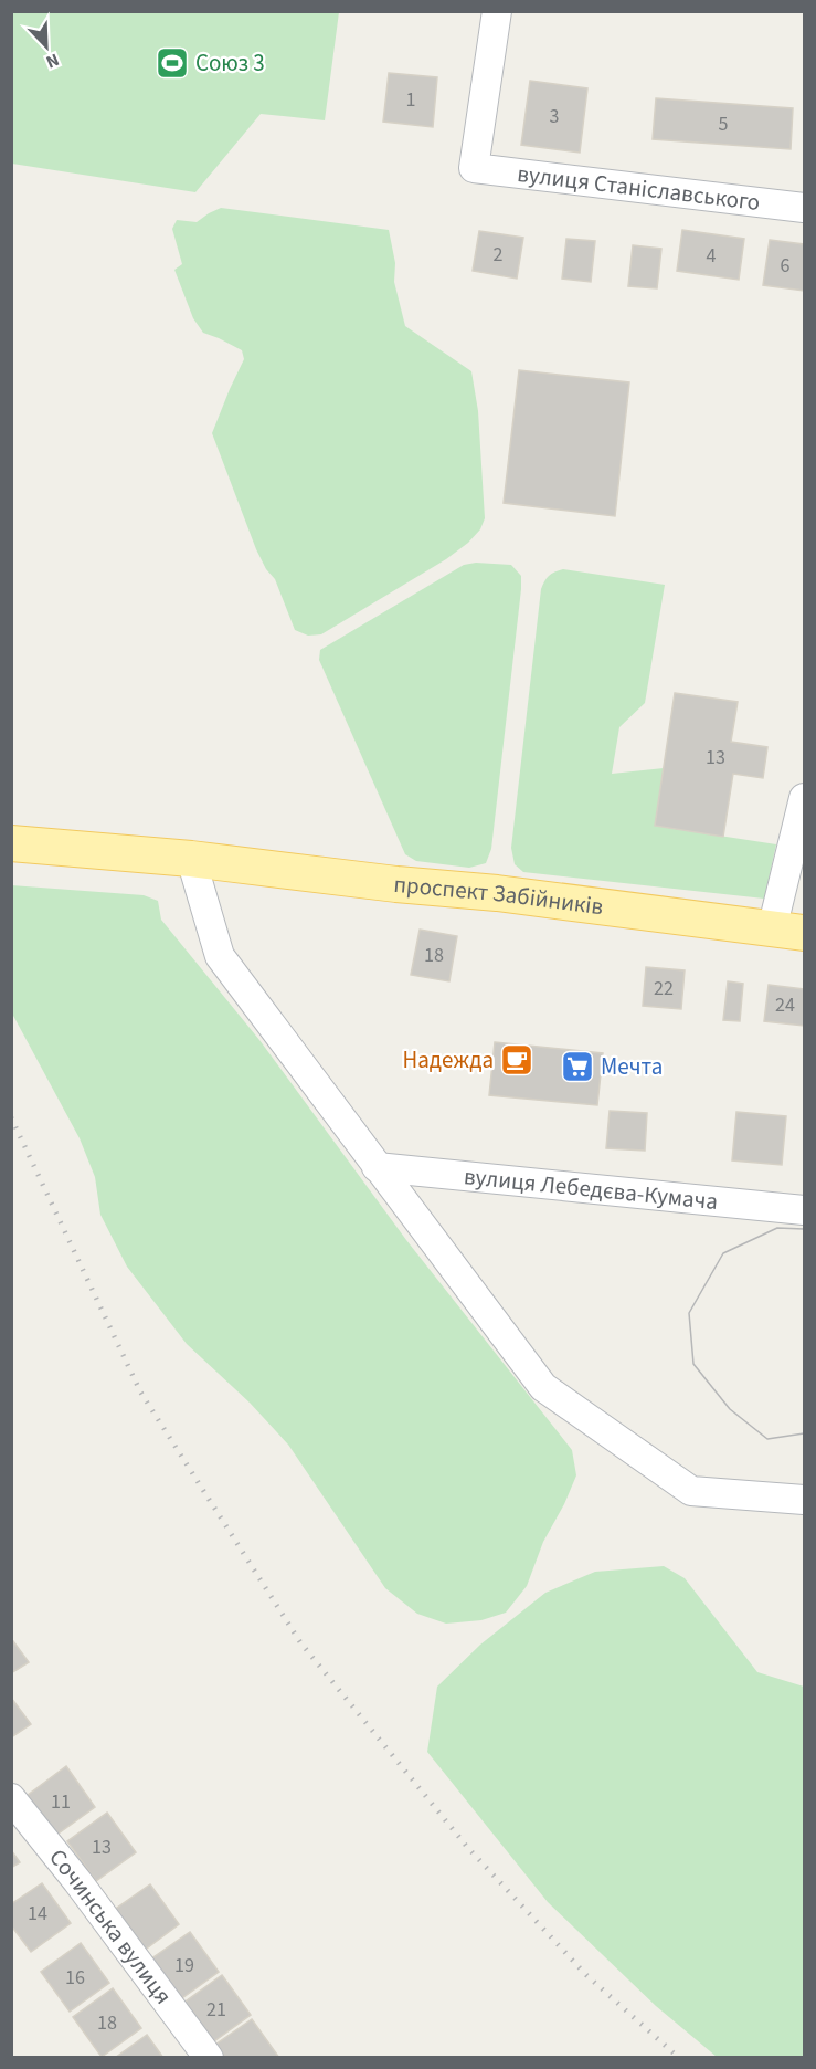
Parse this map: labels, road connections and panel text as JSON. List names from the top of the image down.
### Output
{
  "streets": {
    "main road": ["проспект Забійників"],
    "street": ["вулиця Станіславського", "вулиця Лебедєва-Кумача", "Сочинська вулиця"]
  },
  "places": {
    "sports": ["Союз 3"],
    "cafe": ["Надежда"],
    "supermarket": ["Мечта"]
  },
  "house_numbers": [
    "1",
    "3",
    "5",
    "2",
    "4",
    "6",
    "13",
    "18",
    "22",
    "24",
    "11",
    "13",
    "14",
    "19",
    "16",
    "21",
    "18"
  ],
  "north": "bottom right"
}
